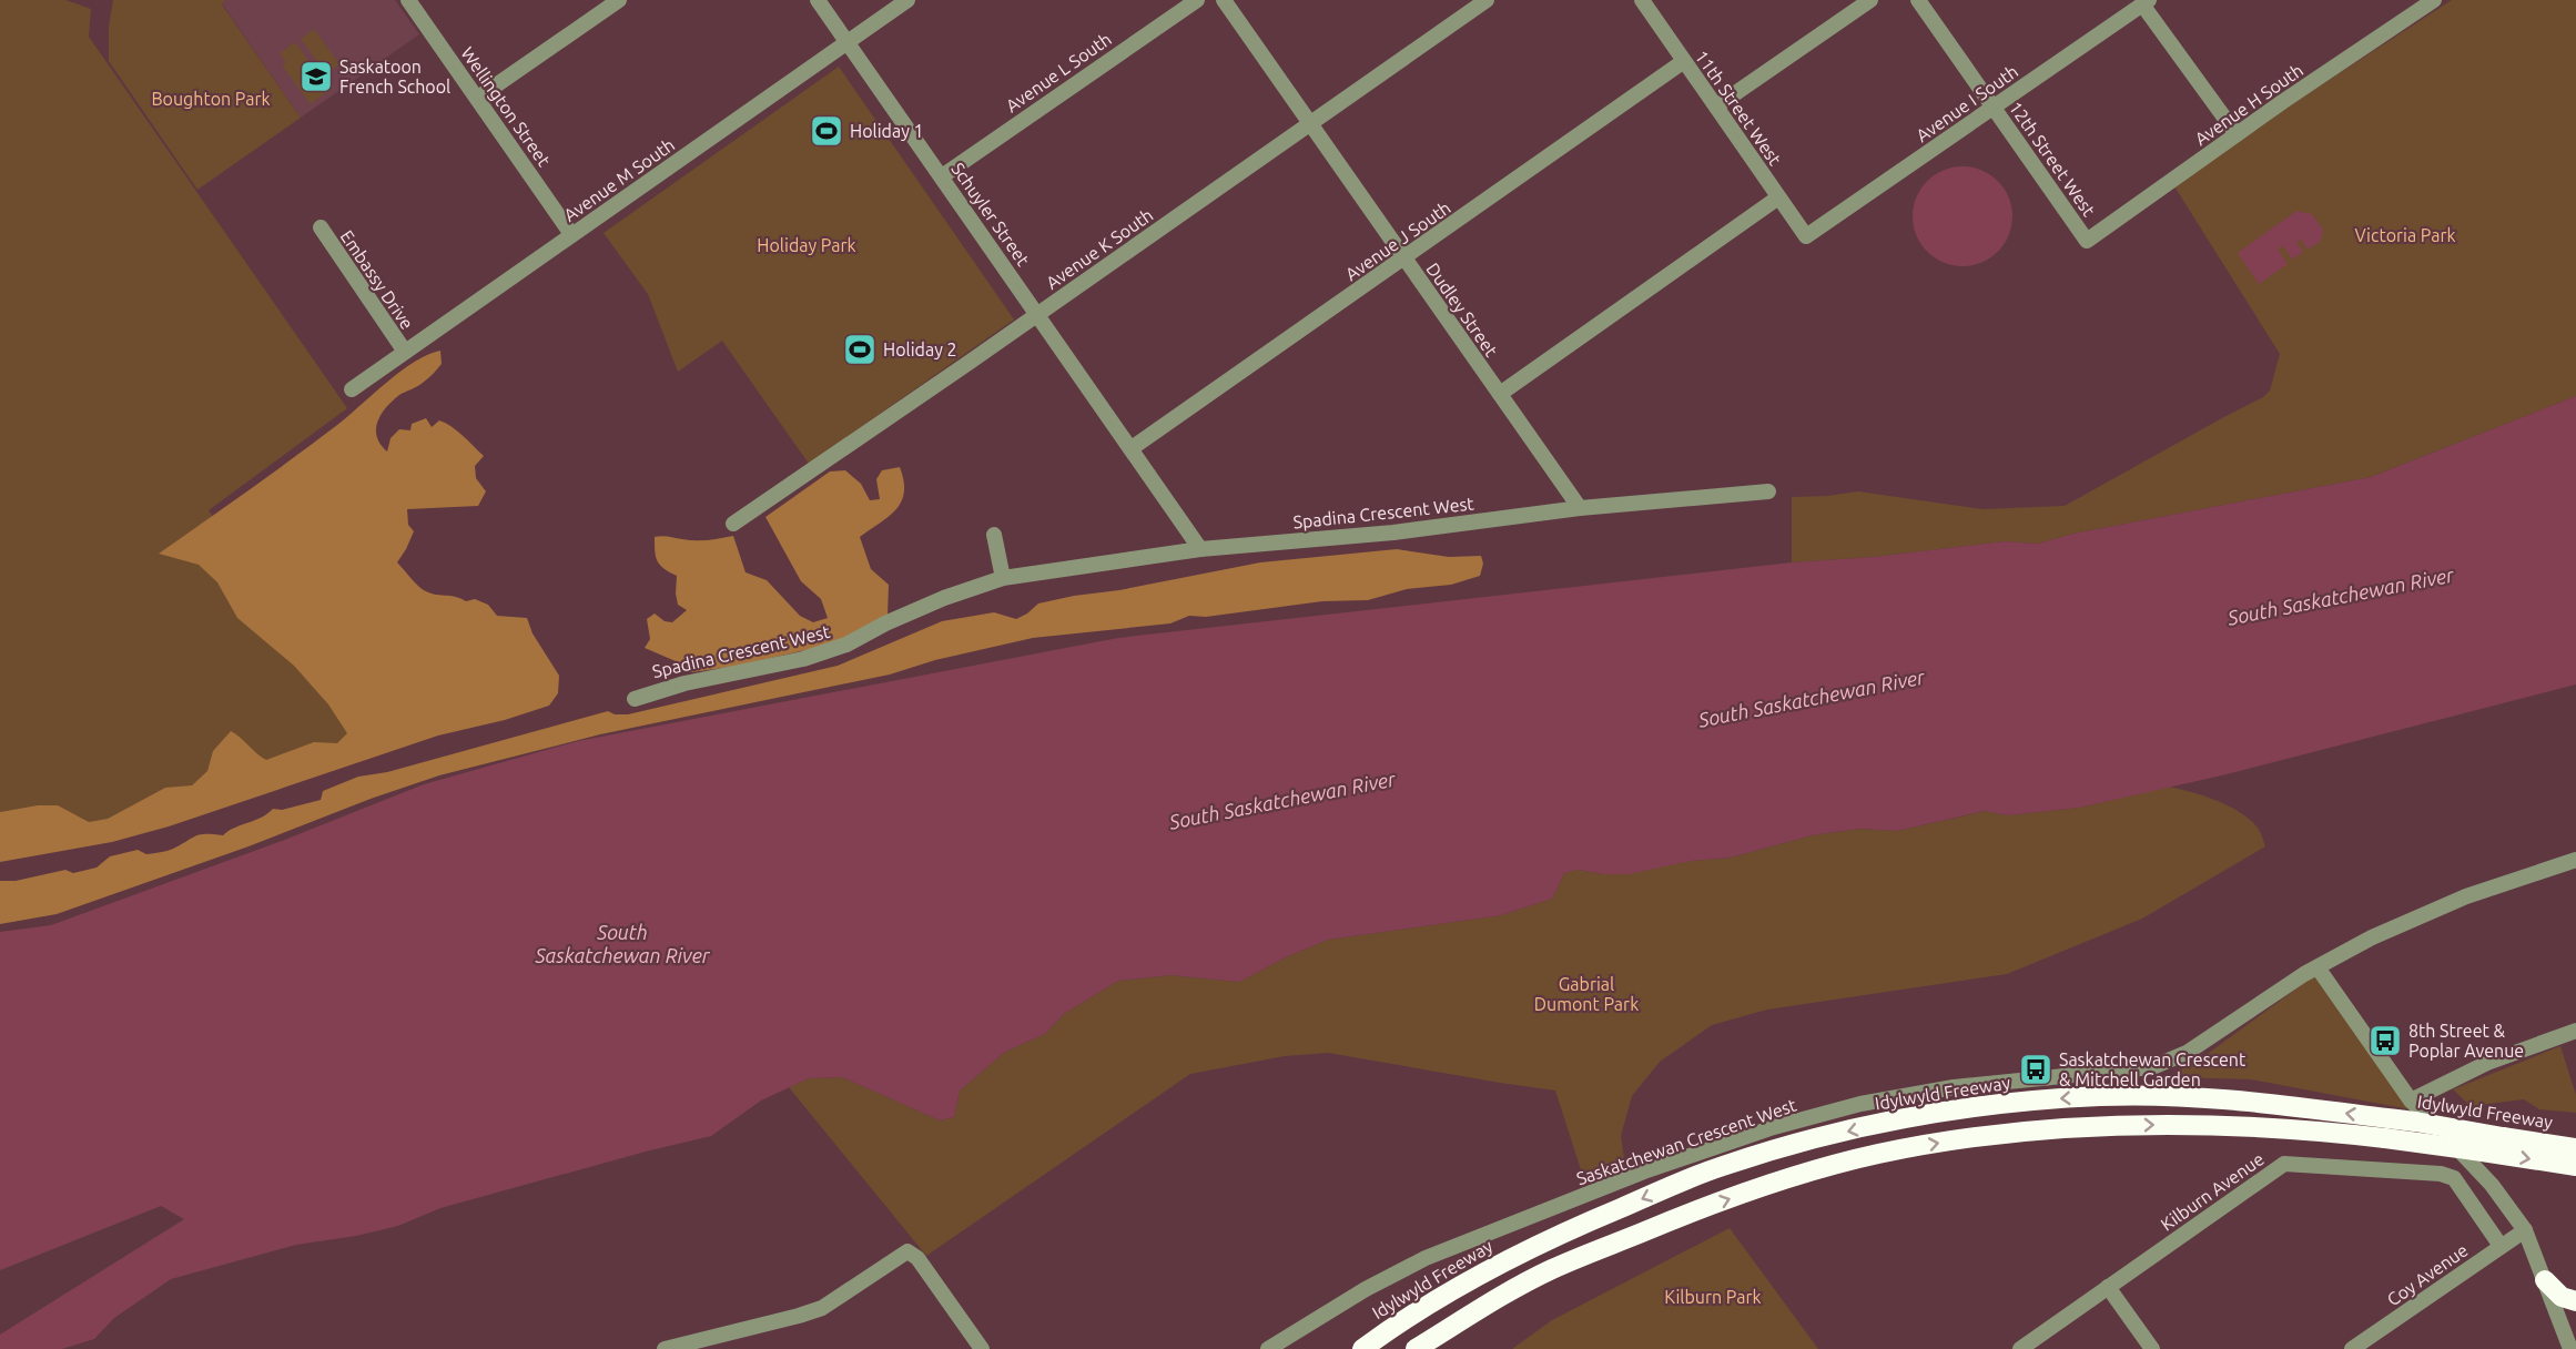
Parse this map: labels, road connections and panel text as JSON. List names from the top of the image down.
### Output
{
  "streets": {
    "highway": ["Idylwyld Freeway"],
    "street": [
      "Avenue L South",
      "Avenue I South",
      "Avenue H South",
      "Wellington Street",
      "11th Street West",
      "12th Street West",
      "Avenue M South",
      "Schuyler Street",
      "Avenue J South",
      "Avenue K South",
      "Embassy Drive",
      "Dudley Street",
      "Spadina Crescent West",
      "Saskatchewan Crescent West",
      "Kilburn Avenue",
      "Coy Avenue"
    ]
  },
  "crossings": [
    ["Avenue L South", "Schuyler Street"],
    ["Avenue I South", "11th Street West"],
    ["Avenue I South", "12th Street West"],
    ["Avenue H South", "12th Street West"],
    ["Wellington Street", "Avenue M South"],
    ["11th Street West", "Avenue J South"],
    ["Avenue M South", "Schuyler Street"],
    ["Avenue M South", "Embassy Drive"],
    ["Schuyler Street", "Avenue J South"],
    ["Schuyler Street", "Avenue K South"],
    ["Schuyler Street", "Spadina Crescent West"],
    ["Avenue J South", "Dudley Street"],
    ["Avenue K South", "Dudley Street"],
    ["Dudley Street", "Spadina Crescent West"],
    ["Kilburn Avenue", "Coy Avenue"]
  ],
  "water": ["South Saskatchewan River"],
  "parks": [
    "Boughton Park",
    "Victoria Park",
    "Holiday Park",
    "Gabrial Dumont Park",
    "Kilburn Park"
  ],
  "places": {
    "school or university": ["Saskatoon French School"],
    "sports": ["Holiday 1", "Holiday 2"],
    "bus stop": ["8th Street & Poplar Avenue", "Saskatchewan Crescent & Mitchell Garden"]
  }
}
